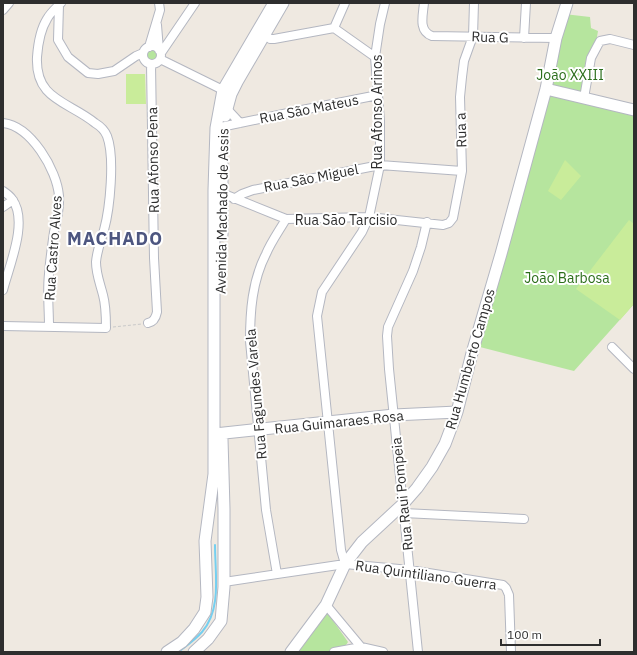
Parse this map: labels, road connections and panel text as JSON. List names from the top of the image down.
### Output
{
  "streets": {
    "street": [
      "Rua G",
      "Rua São Mateus",
      "Rua Afonso Arinos",
      "Rua a",
      "Rua Afonso Pena",
      "Rua São Miguel",
      "Avenida Machado de Assis",
      "Rua São Tarcisio",
      "Rua Castro Alves",
      "Rua Humberto Campos",
      "Rua Fagundes Varela",
      "Rua Guimaraes Rosa",
      "Rua Raui Pompeia",
      "Rua Quintiliano Guerra"
    ]
  },
  "crossings": [
    ["Rua G", "Rua a"],
    ["Rua G", "Rua Humberto Campos"],
    ["Rua São Mateus", "Rua Afonso Arinos"],
    ["Rua São Mateus", "Avenida Machado de Assis"],
    ["Rua Afonso Arinos", "Rua São Miguel"],
    ["Rua Afonso Arinos", "Rua São Tarcisio"],
    ["Rua Afonso Arinos", "Rua Humberto Campos"],
    ["Rua Afonso Arinos", "Rua Guimaraes Rosa"],
    ["Rua Afonso Arinos", "Rua Quintiliano Guerra"],
    ["Rua a", "Rua São Miguel"],
    ["Rua a", "Rua São Tarcisio"],
    ["Rua São Miguel", "Rua São Tarcisio"],
    ["Avenida Machado de Assis", "Rua São Tarcisio"],
    ["Avenida Machado de Assis", "Rua Guimaraes Rosa"],
    ["Rua São Tarcisio", "Rua Fagundes Varela"],
    ["Rua São Tarcisio", "Rua Raui Pompeia"],
    ["Rua Humberto Campos", "Rua Guimaraes Rosa"],
    ["Rua Humberto Campos", "Rua Raui Pompeia"],
    ["Rua Humberto Campos", "Rua Quintiliano Guerra"],
    ["Rua Fagundes Varela", "Rua Guimaraes Rosa"],
    ["Rua Guimaraes Rosa", "Rua Raui Pompeia"],
    ["Rua Raui Pompeia", "Rua Quintiliano Guerra"]
  ],
  "districts": ["MACHADO"],
  "parks": ["João XXIII", "João Barbosa"],
  "scale_bar": "100 m"
}
